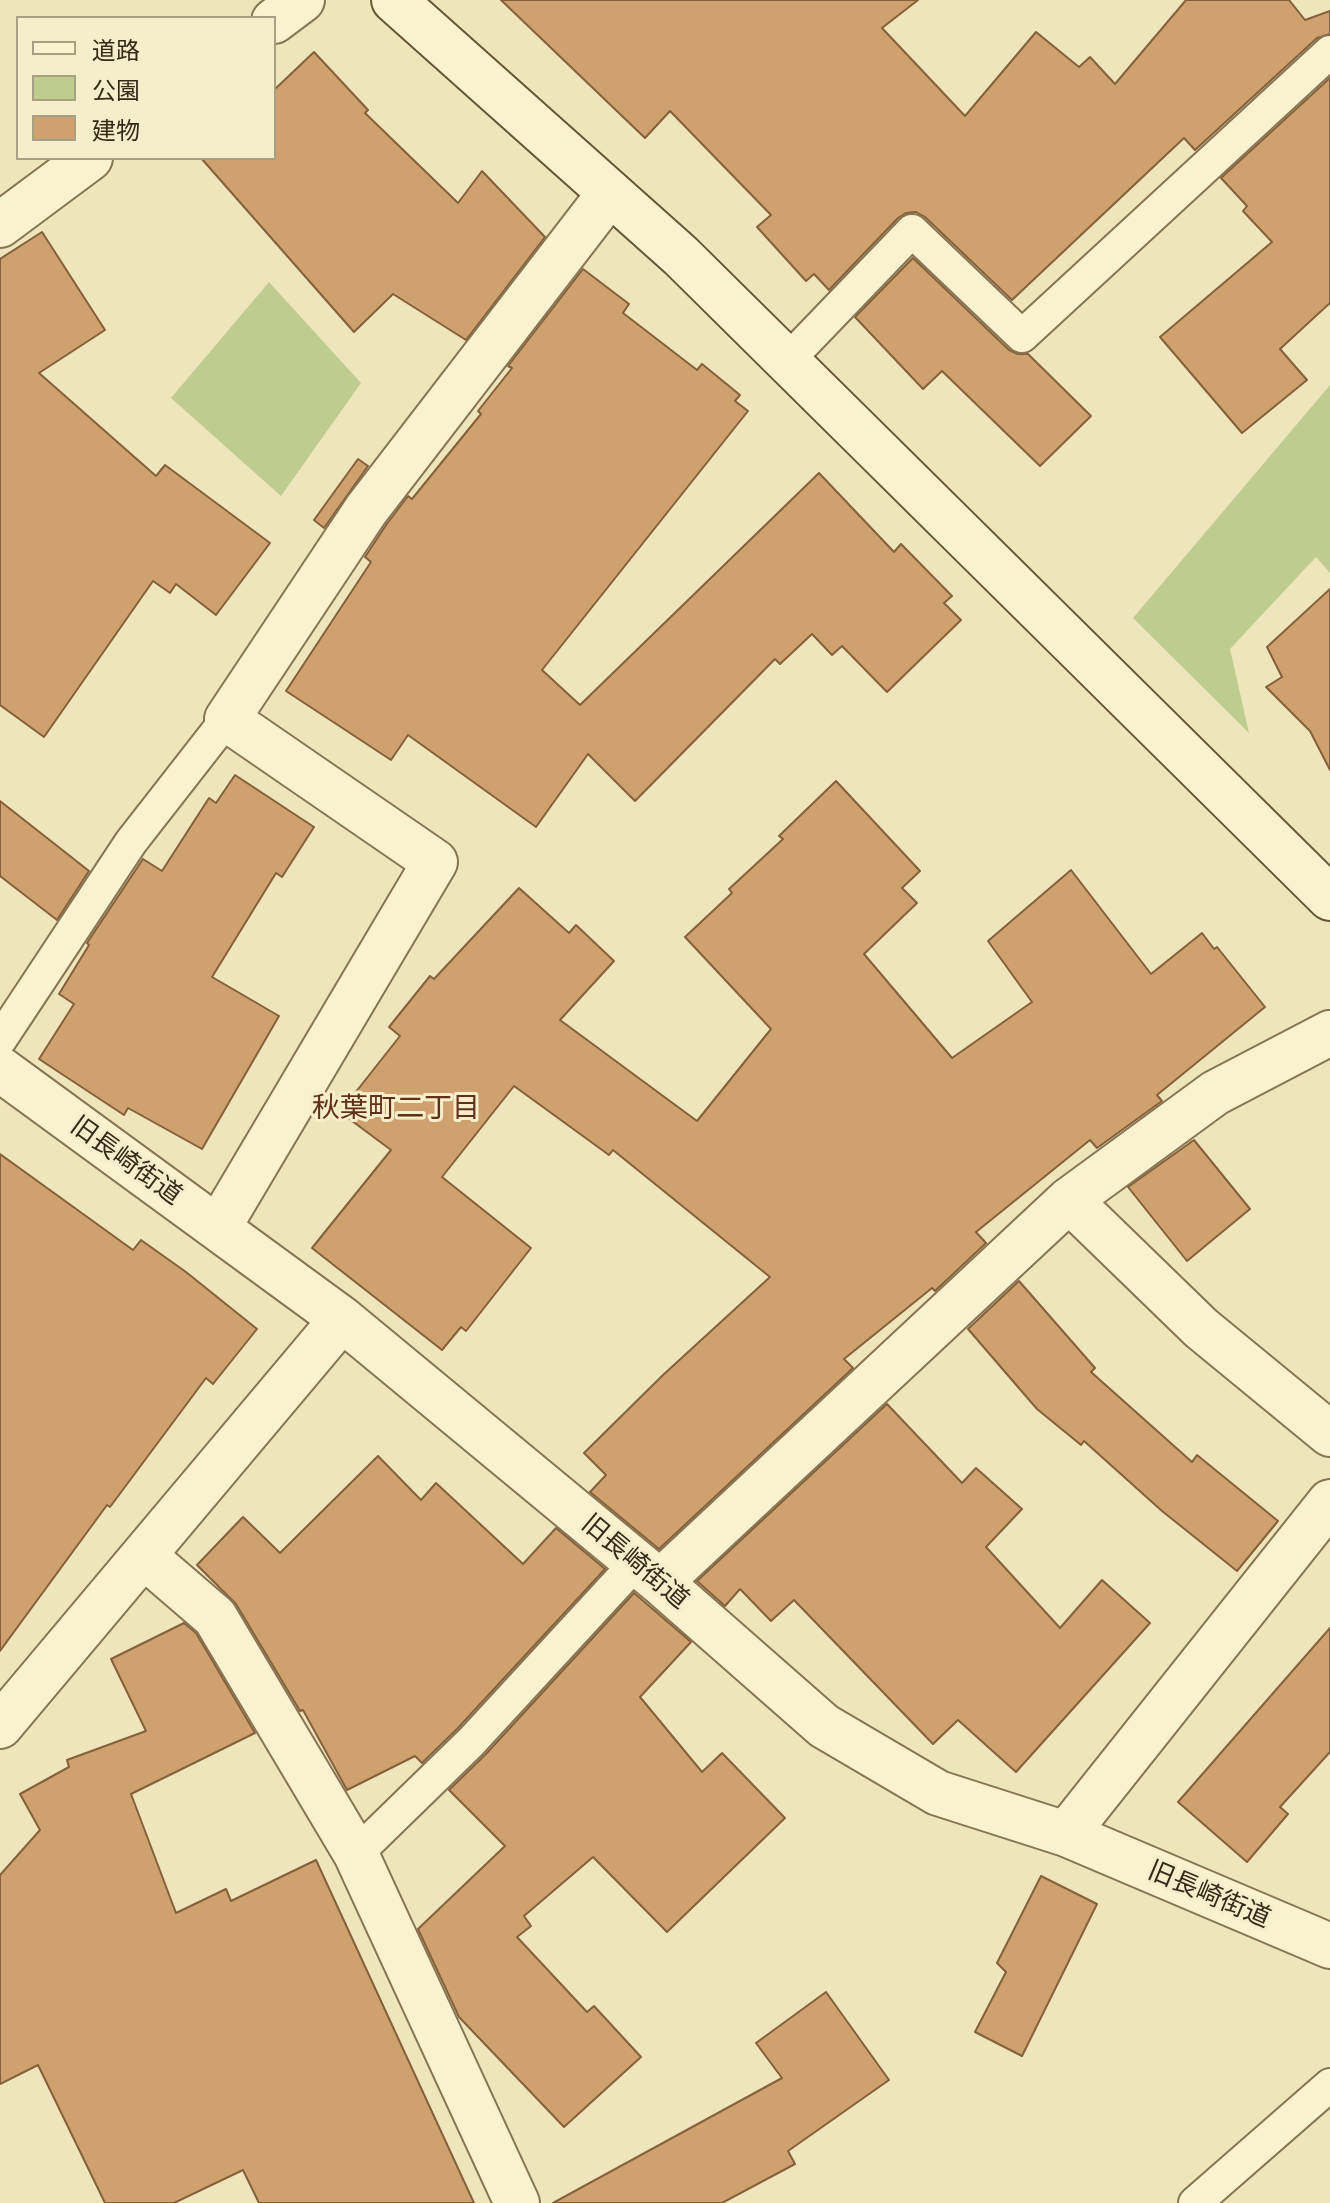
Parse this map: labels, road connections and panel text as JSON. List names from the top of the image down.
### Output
{
  "streets": {
    "street": ["旧長崎街道"]
  },
  "districts": ["秋葉町二丁目"],
  "legend": ["道路", "公園", "建物"]
}
